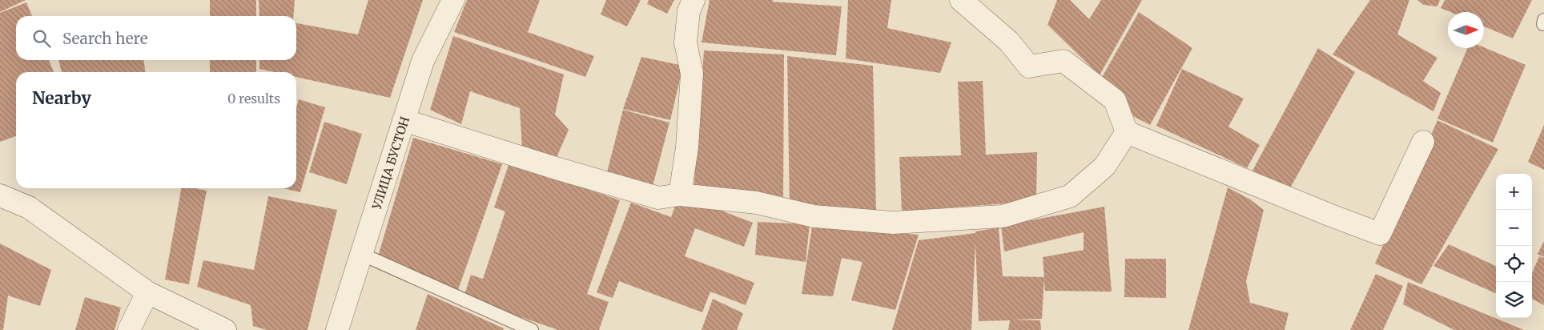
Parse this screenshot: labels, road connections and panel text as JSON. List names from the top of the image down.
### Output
{
  "streets": {
    "street": ["УЛИЦА БУСТОН"]
  },
  "north": "right",
  "page": {
    "search": "Search here",
    "heading": ["Nearby", "0 results"],
    "map_buttons": ["+", "−"]
  }
}
